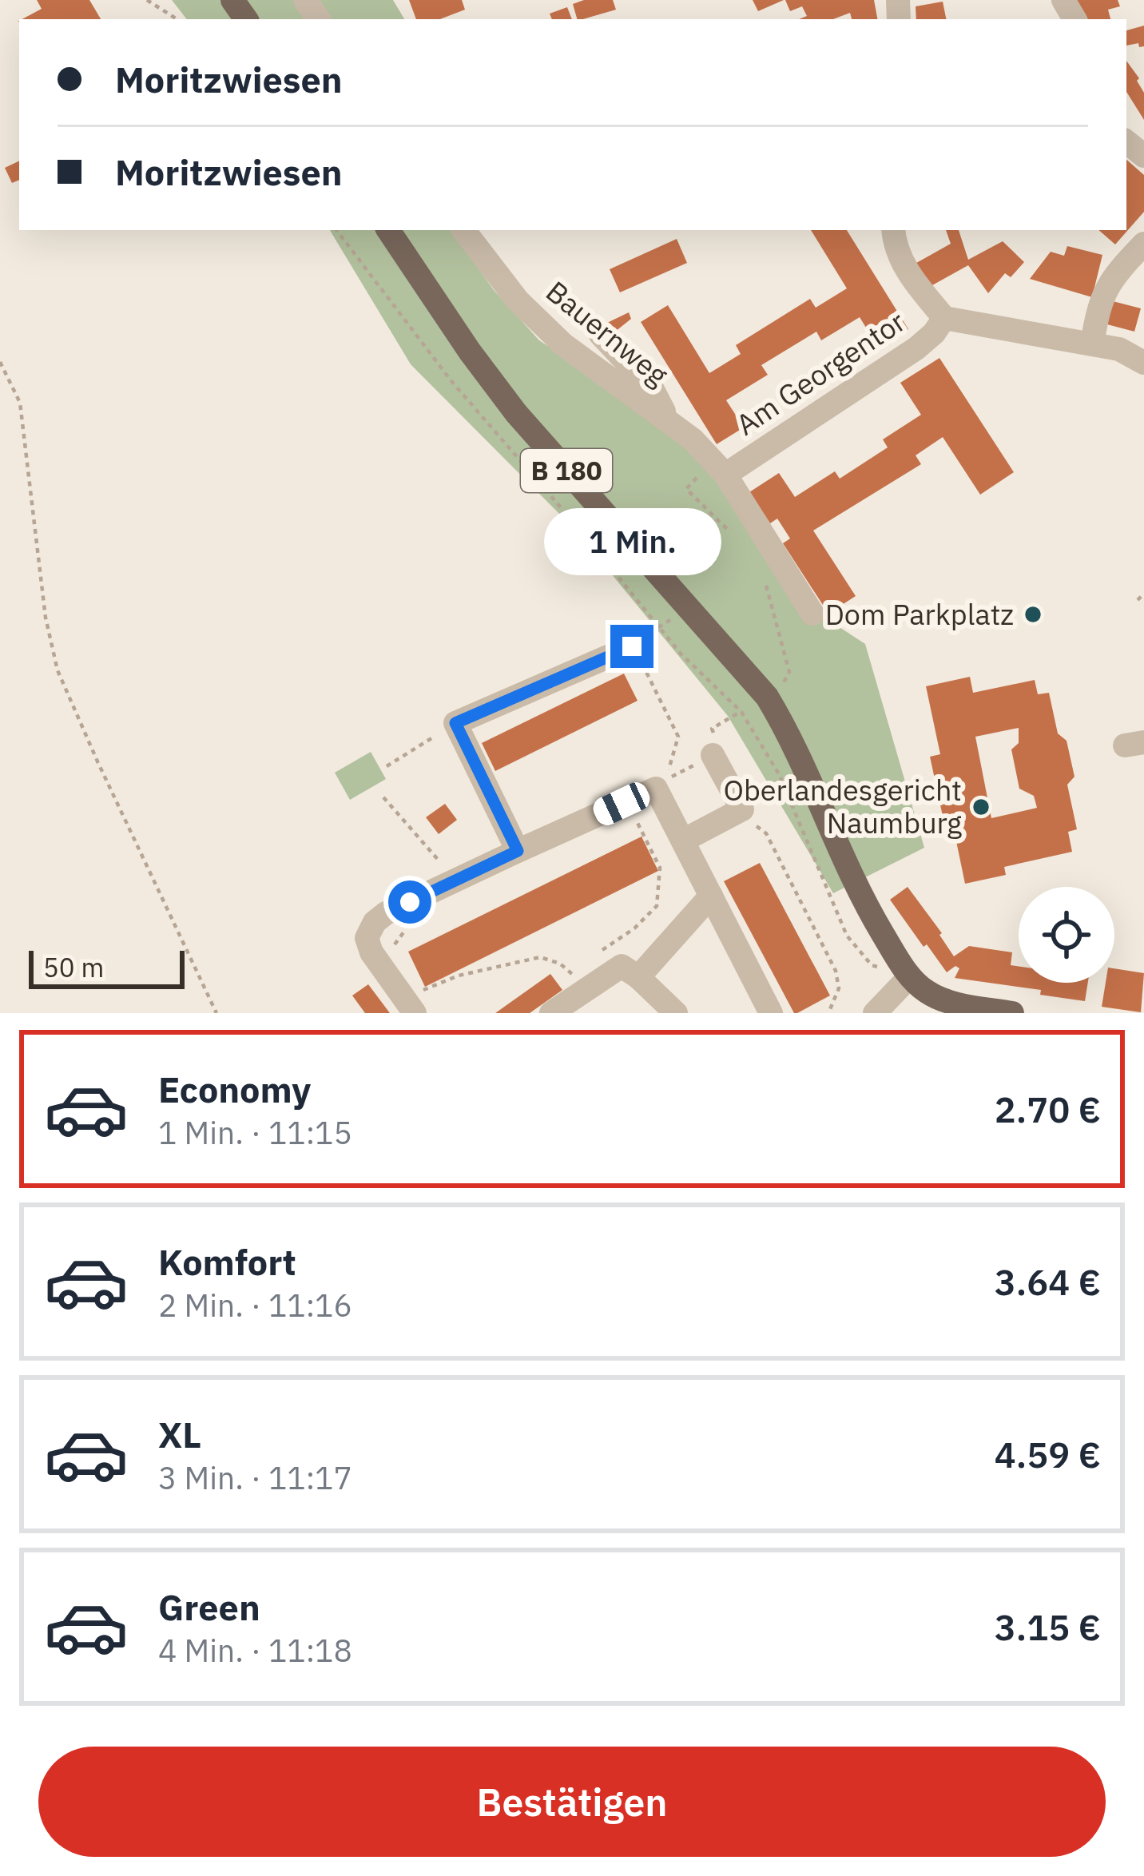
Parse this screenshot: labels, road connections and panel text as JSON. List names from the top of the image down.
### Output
{
  "streets": {
    "main road": ["B 180"],
    "street": ["Bauernweg", "Am Georgentor"]
  },
  "crossings": [
    ["Bauernweg", "Am Georgentor"]
  ],
  "places": ["Dom Parkplatz", "Oberlandesgericht Naumburg"],
  "scale_bar": "50 m",
  "page": {
    "banner": ["Moritzwiesen", "Moritzwiesen"],
    "bubble": "1 Min.",
    "scale": "50 m",
    "list": [
      {
        "name": "Economy",
        "note": "1 Min. · 11:15",
        "value": "2.70 €"
      },
      {
        "name": "Komfort",
        "note": "2 Min. · 11:16",
        "value": "3.64 €"
      },
      {
        "name": "XL",
        "note": "3 Min. · 11:17",
        "value": "4.59 €"
      },
      {
        "name": "Green",
        "note": "4 Min. · 11:18",
        "value": "3.15 €"
      }
    ],
    "buttons": "Bestätigen"
  }
}
